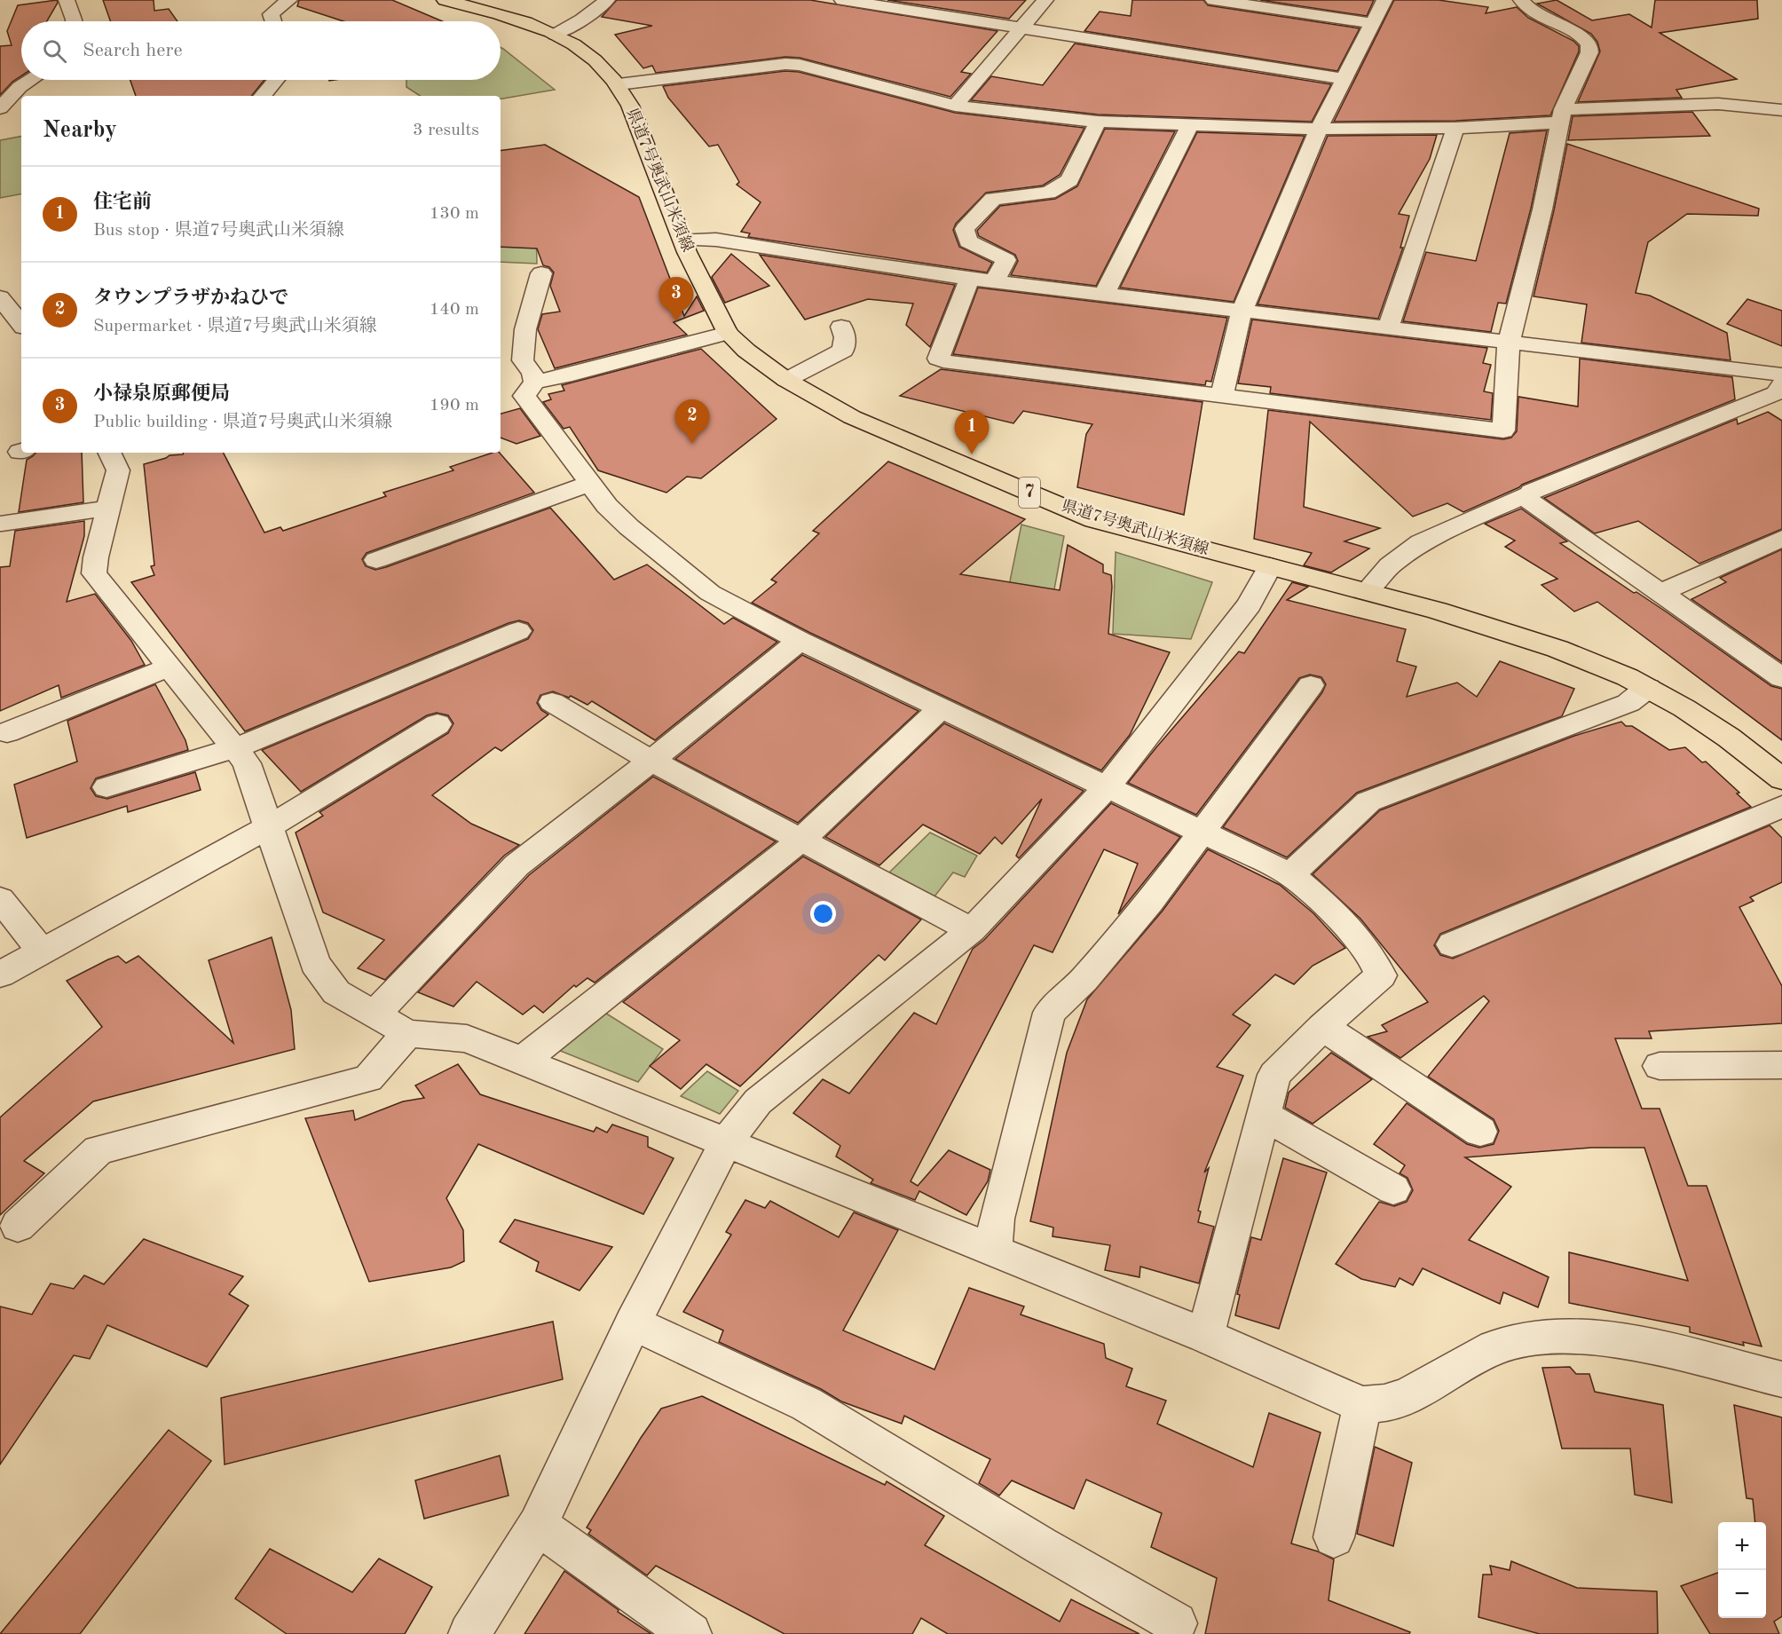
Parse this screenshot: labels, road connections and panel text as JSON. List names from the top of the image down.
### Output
{
  "streets": {
    "main road": ["県道7号奥武山米須線", "7"]
  },
  "page": {
    "search": "Search here",
    "heading": ["Nearby", "3 results"],
    "list": [
      {
        "mark": "1",
        "name": "住宅前",
        "note": "Bus stop · 県道7号奥武山米須線",
        "value": "130 m"
      },
      {
        "mark": "2",
        "name": "タウンプラザかねひで",
        "note": "Supermarket · 県道7号奥武山米須線",
        "value": "140 m"
      },
      {
        "mark": "3",
        "name": "小禄泉原郵便局",
        "note": "Public building · 県道7号奥武山米須線",
        "value": "190 m"
      }
    ],
    "pins": ["3", "2", "1"],
    "map_buttons": ["+", "−"]
  }
}
